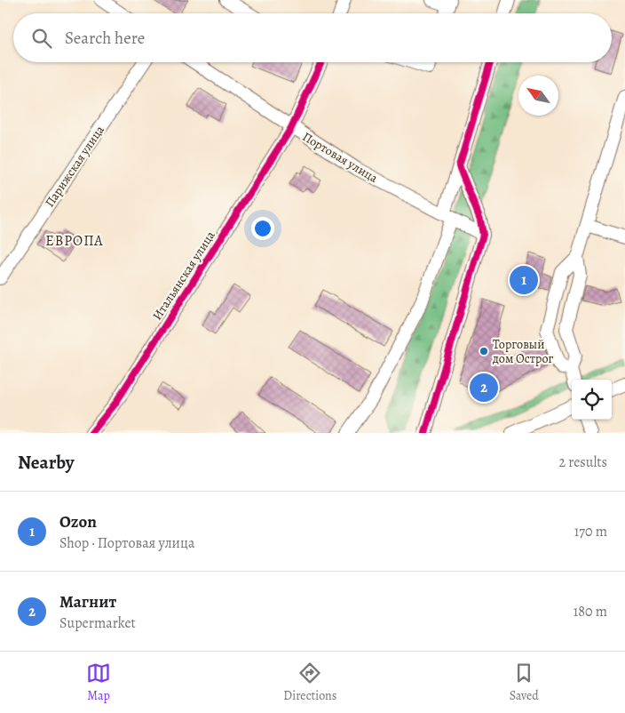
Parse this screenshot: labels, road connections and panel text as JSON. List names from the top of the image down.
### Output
{
  "streets": {
    "street": ["Портовая улица", "Парижская улица", "Итальянская улица"]
  },
  "crossings": [
    ["Портовая улица", "Итальянская улица"]
  ],
  "districts": ["ЕВРОПА"],
  "places": ["Торговый дом Острог"],
  "north": "top left",
  "page": {
    "search": "Search here",
    "pins": ["1", "2"],
    "heading": ["Nearby", "2 results"],
    "list": [
      {
        "mark": "1",
        "name": "Ozon",
        "note": "Shop · Портовая улица",
        "value": "170 m"
      },
      {
        "mark": "2",
        "name": "Магнит",
        "note": "Supermarket",
        "value": "180 m"
      }
    ],
    "nav": ["Map", "Directions", "Saved"]
  }
}
